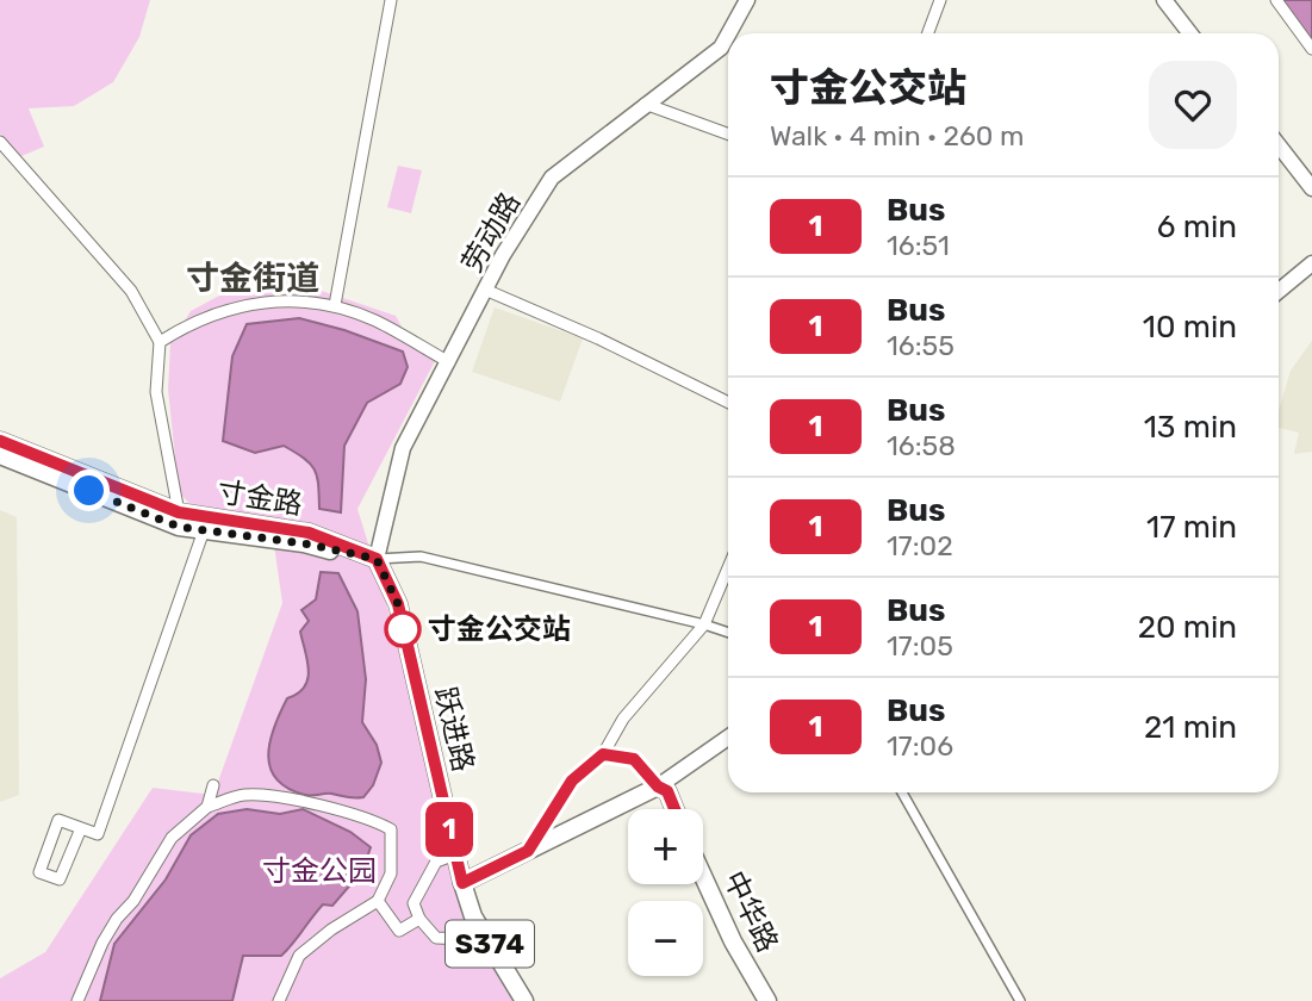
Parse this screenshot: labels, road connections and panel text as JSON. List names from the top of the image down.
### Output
{
  "streets": {
    "main road": [
      "寸金路",
      "跃进路",
      "中华路",
      "S374"
    ],
    "street": ["劳动路"]
  },
  "crossings": [
    ["劳动路", "寸金路"],
    ["劳动路", "跃进路"],
    ["寸金路", "跃进路"],
    ["跃进路", "S374"]
  ],
  "districts": ["寸金街道"],
  "parks": ["寸金公园"],
  "places": ["寸金公交站"],
  "lines": ["bus line 1"],
  "page": {
    "on_map": "1",
    "heading": ["寸金公交站", "Walk · 4 min · 260 m"],
    "list": [
      {
        "mark": "1",
        "name": "Bus",
        "note": "16:51",
        "value": "6 min"
      },
      {
        "mark": "1",
        "name": "Bus",
        "note": "16:55",
        "value": "10 min"
      },
      {
        "mark": "1",
        "name": "Bus",
        "note": "16:58",
        "value": "13 min"
      },
      {
        "mark": "1",
        "name": "Bus",
        "note": "17:02",
        "value": "17 min"
      },
      {
        "mark": "1",
        "name": "Bus",
        "note": "17:05",
        "value": "20 min"
      },
      {
        "mark": "1",
        "name": "Bus",
        "note": "17:06",
        "value": "21 min"
      }
    ],
    "map_buttons": ["+", "−"]
  }
}
